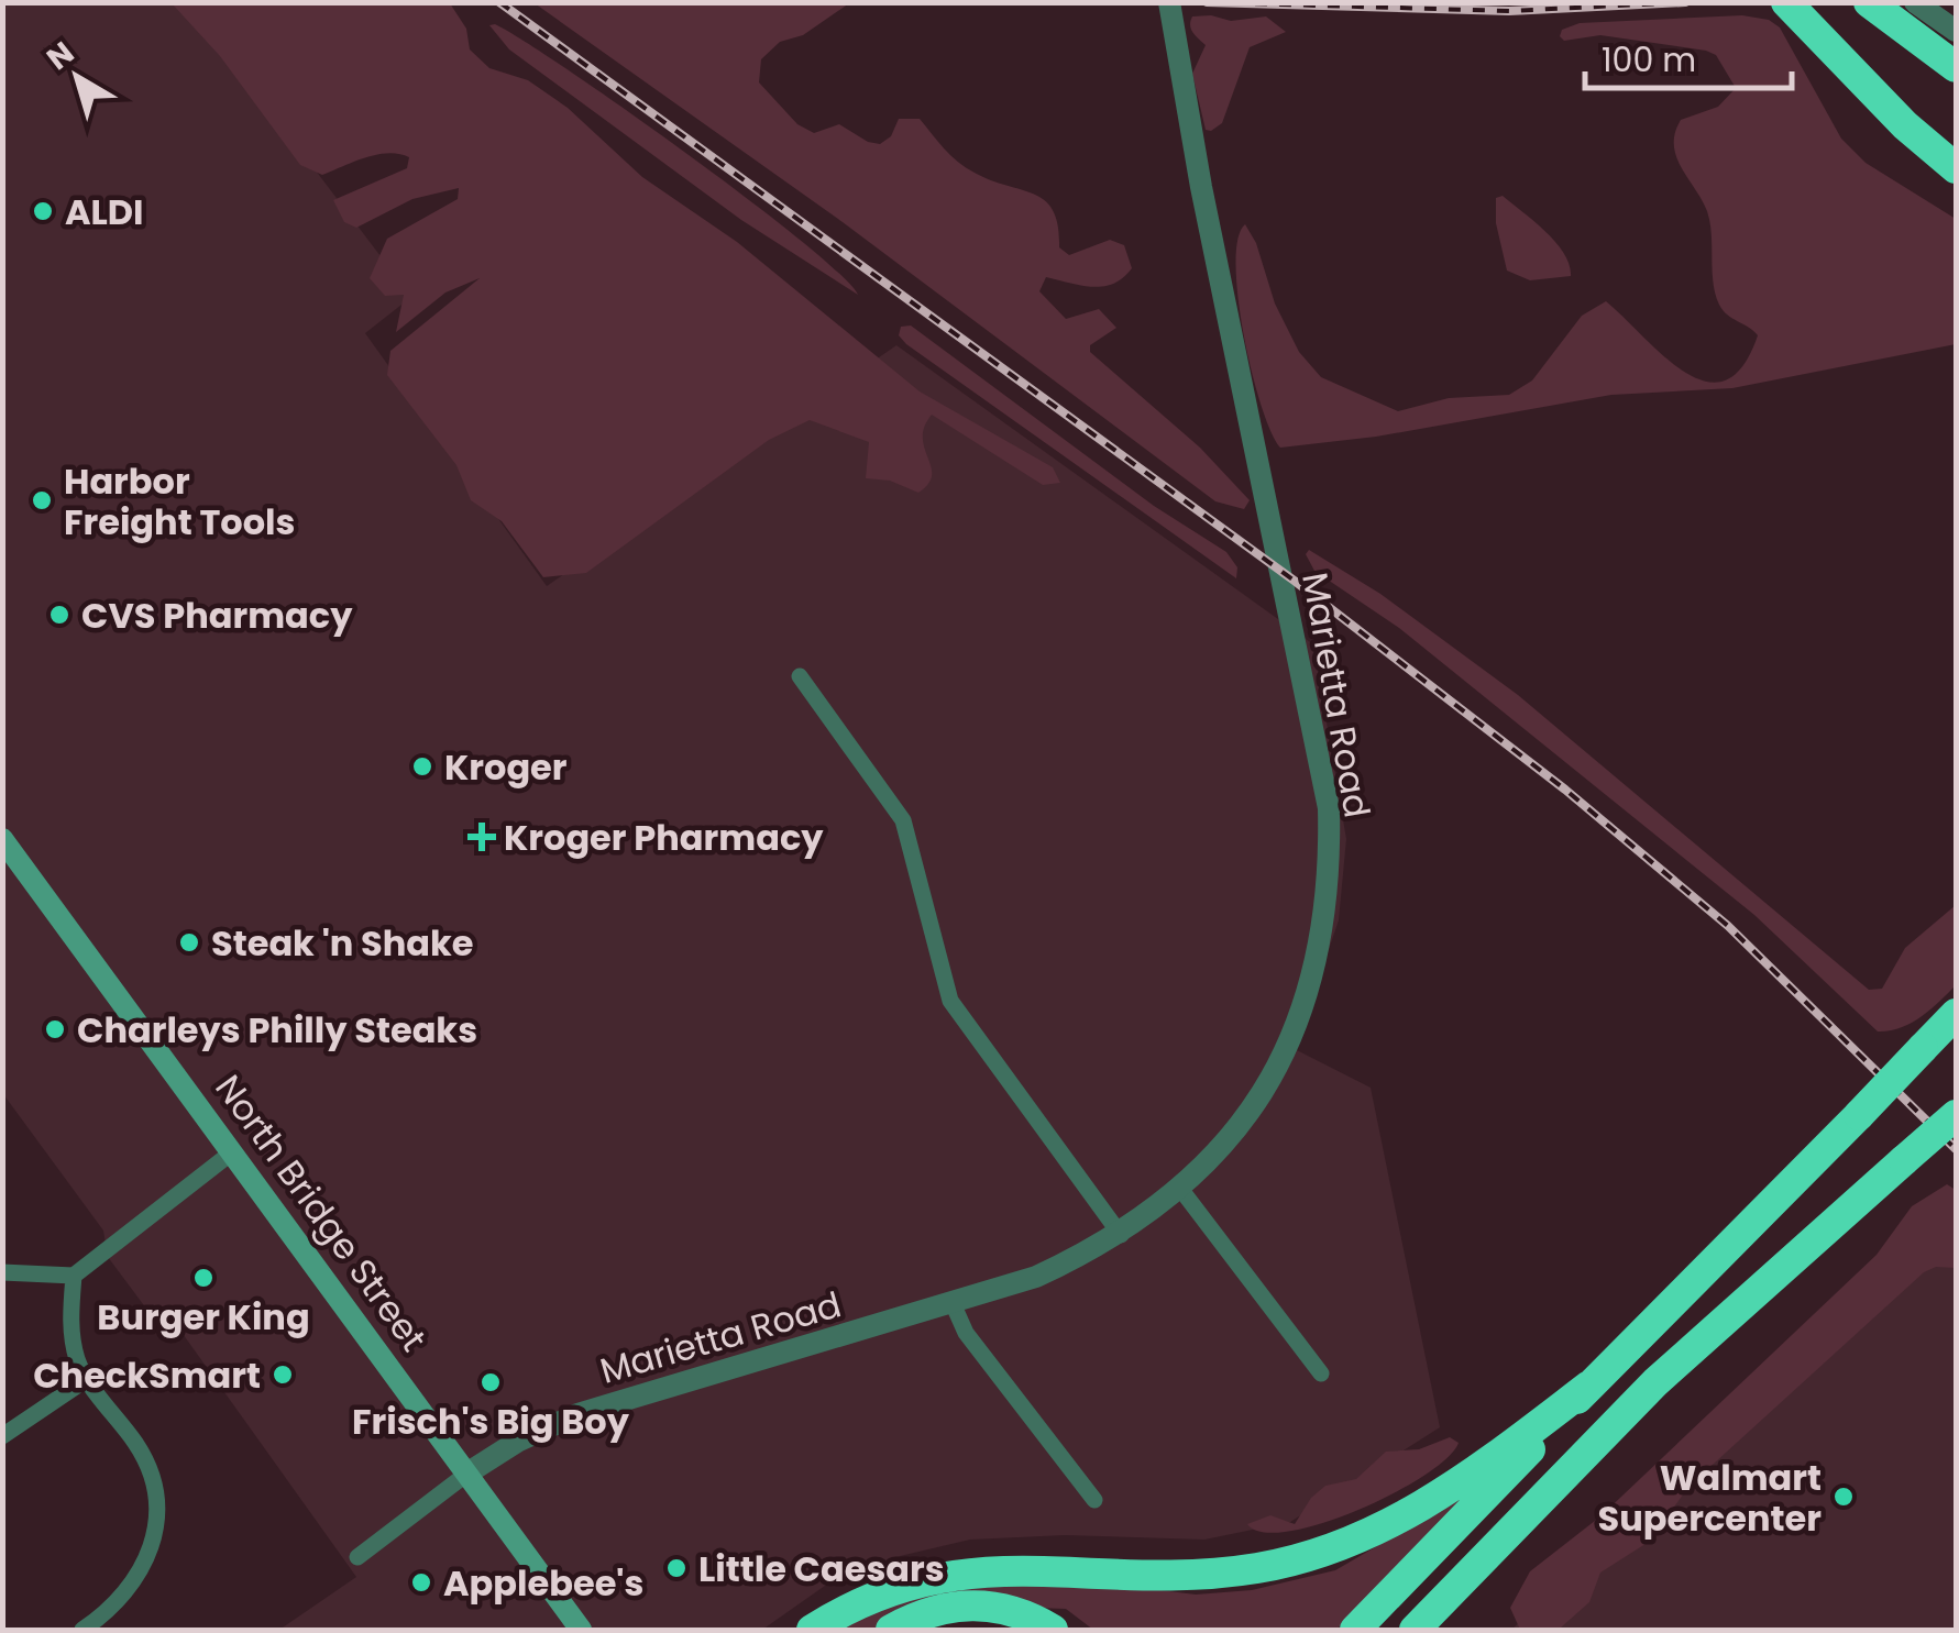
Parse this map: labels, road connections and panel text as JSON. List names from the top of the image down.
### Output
{
  "streets": {
    "main road": ["North Bridge Street"],
    "street": ["Marietta Road"]
  },
  "crossings": [
    ["Marietta Road", "North Bridge Street"]
  ],
  "places": {
    "other": [
      "ALDI",
      "Harbor Freight Tools",
      "CVS Pharmacy",
      "Kroger",
      "Steak 'n Shake",
      "Charleys Philly Steaks",
      "Burger King",
      "CheckSmart",
      "Frisch's Big Boy",
      "Walmart Supercenter",
      "Little Caesars",
      "Applebee's"
    ],
    "health": ["Kroger Pharmacy"]
  },
  "scale_bar": "100 m",
  "north": "top left"
}
